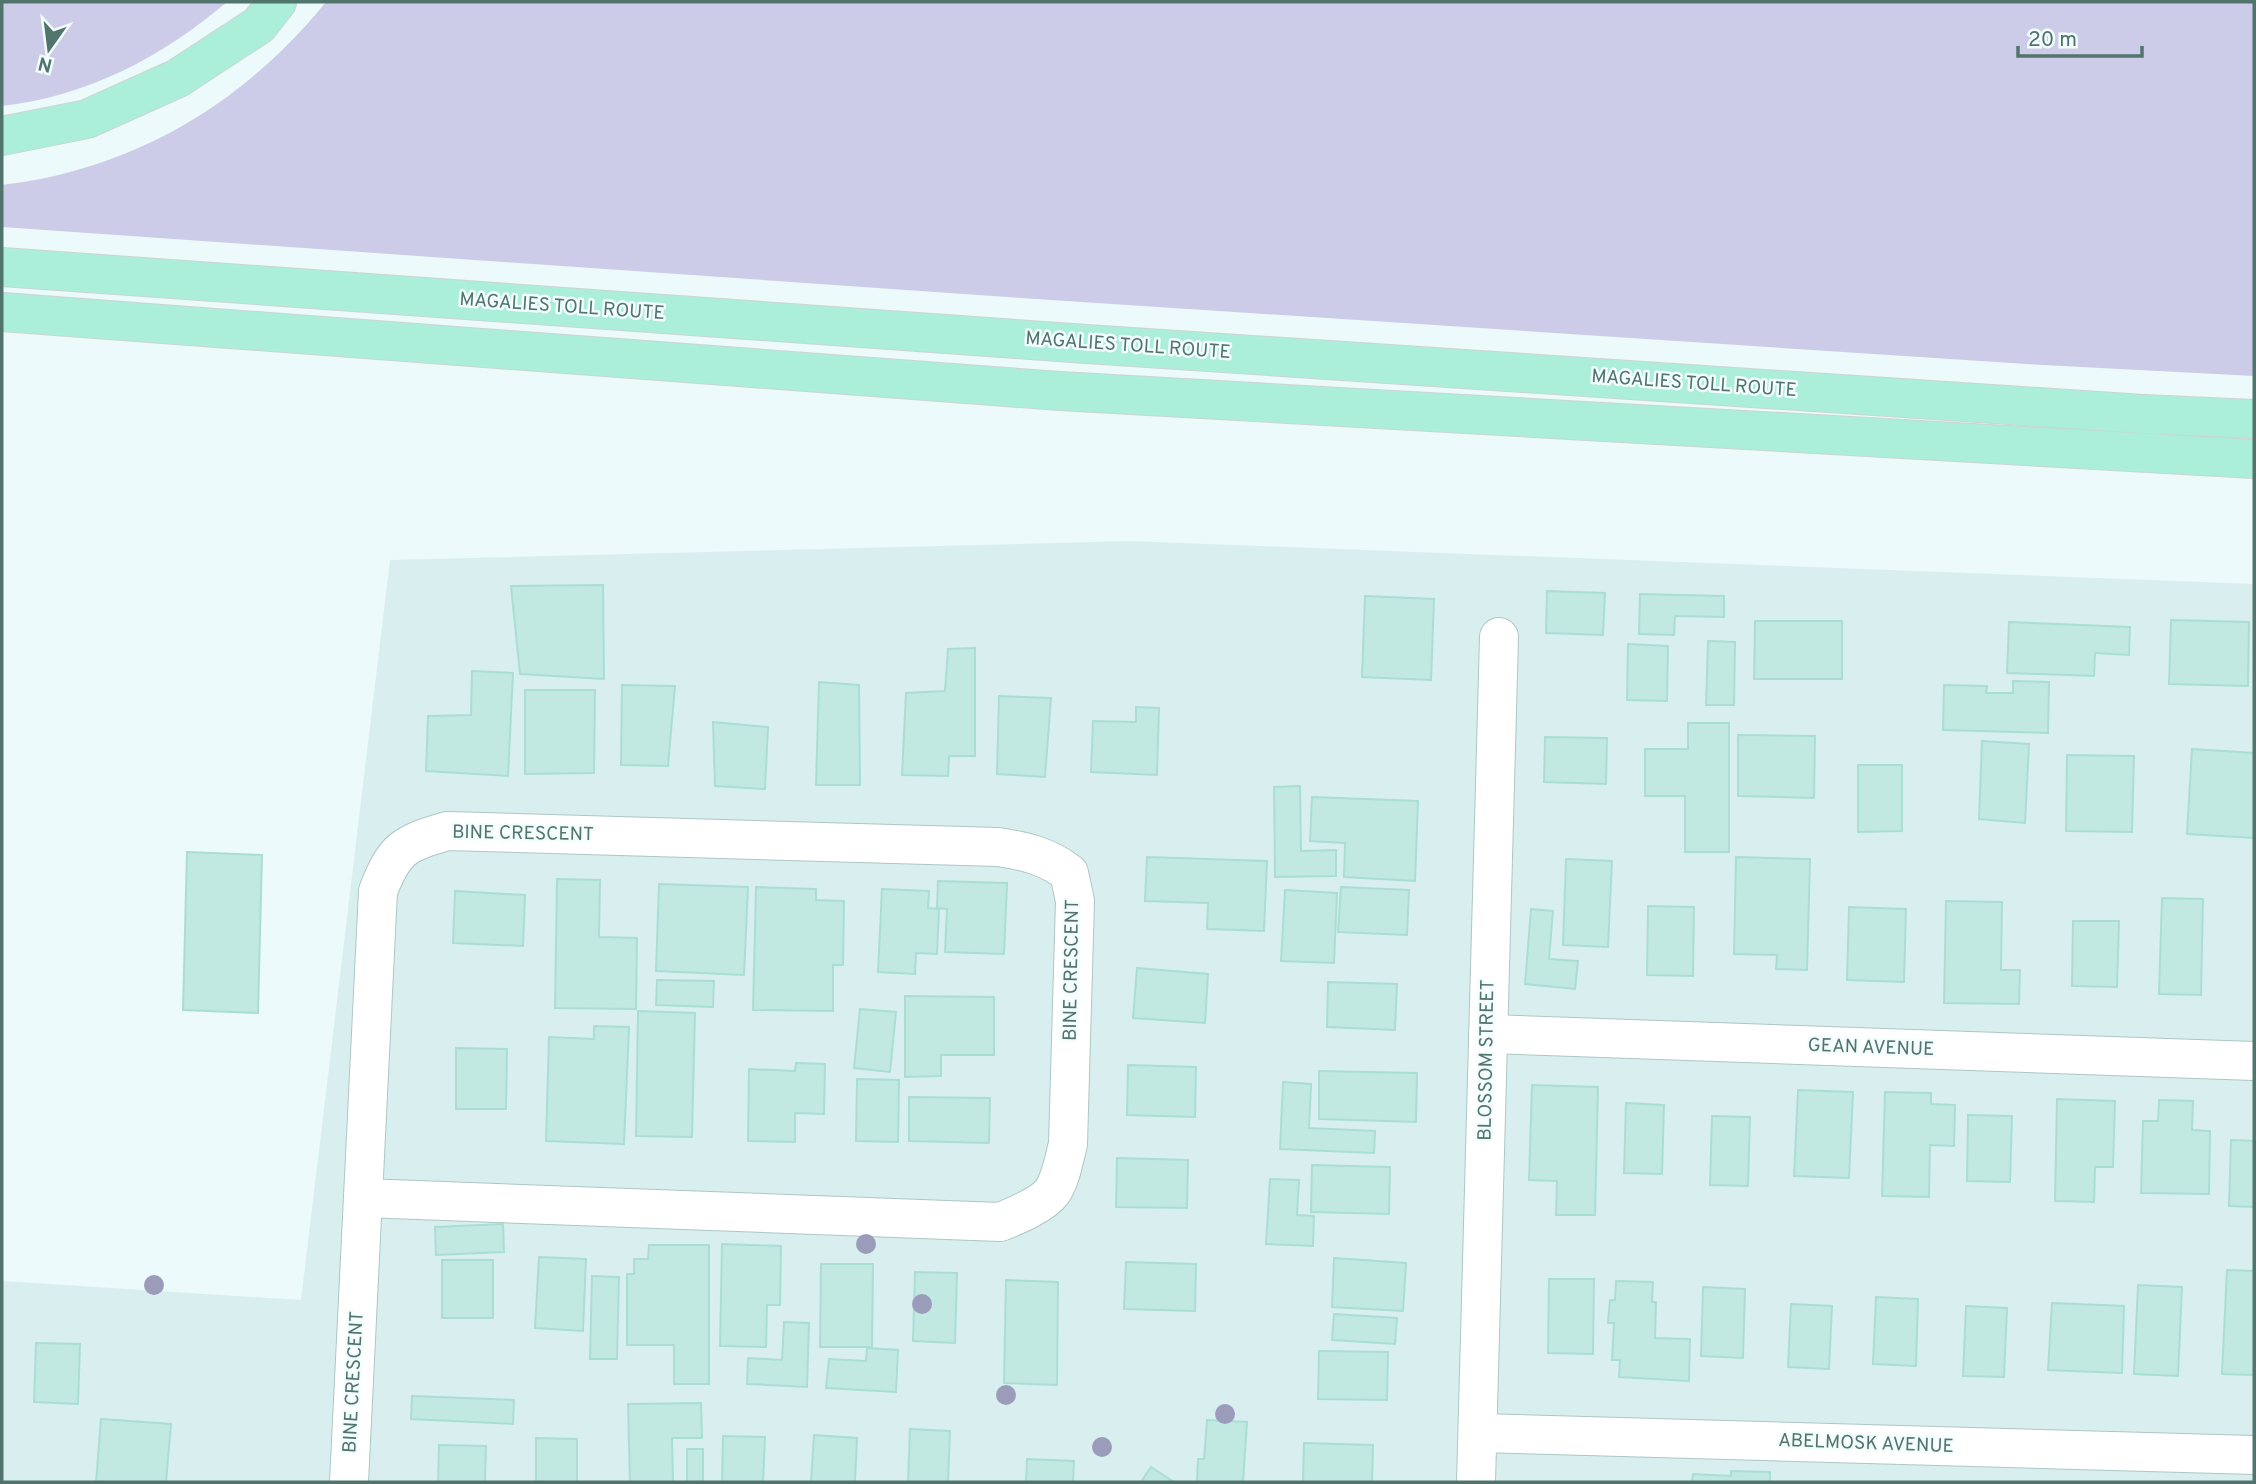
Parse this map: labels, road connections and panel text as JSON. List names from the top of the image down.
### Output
{
  "streets": {
    "highway": ["MAGALIES TOLL ROUTE"],
    "street": [
      "BINE CRESCENT",
      "GEAN AVENUE",
      "BLOSSOM STREET",
      "ABELMOSK AVENUE"
    ]
  },
  "crossings": [
    ["GEAN AVENUE", "BLOSSOM STREET"],
    ["BLOSSOM STREET", "ABELMOSK AVENUE"]
  ],
  "scale_bar": "20 m",
  "north": "bottom"
}
